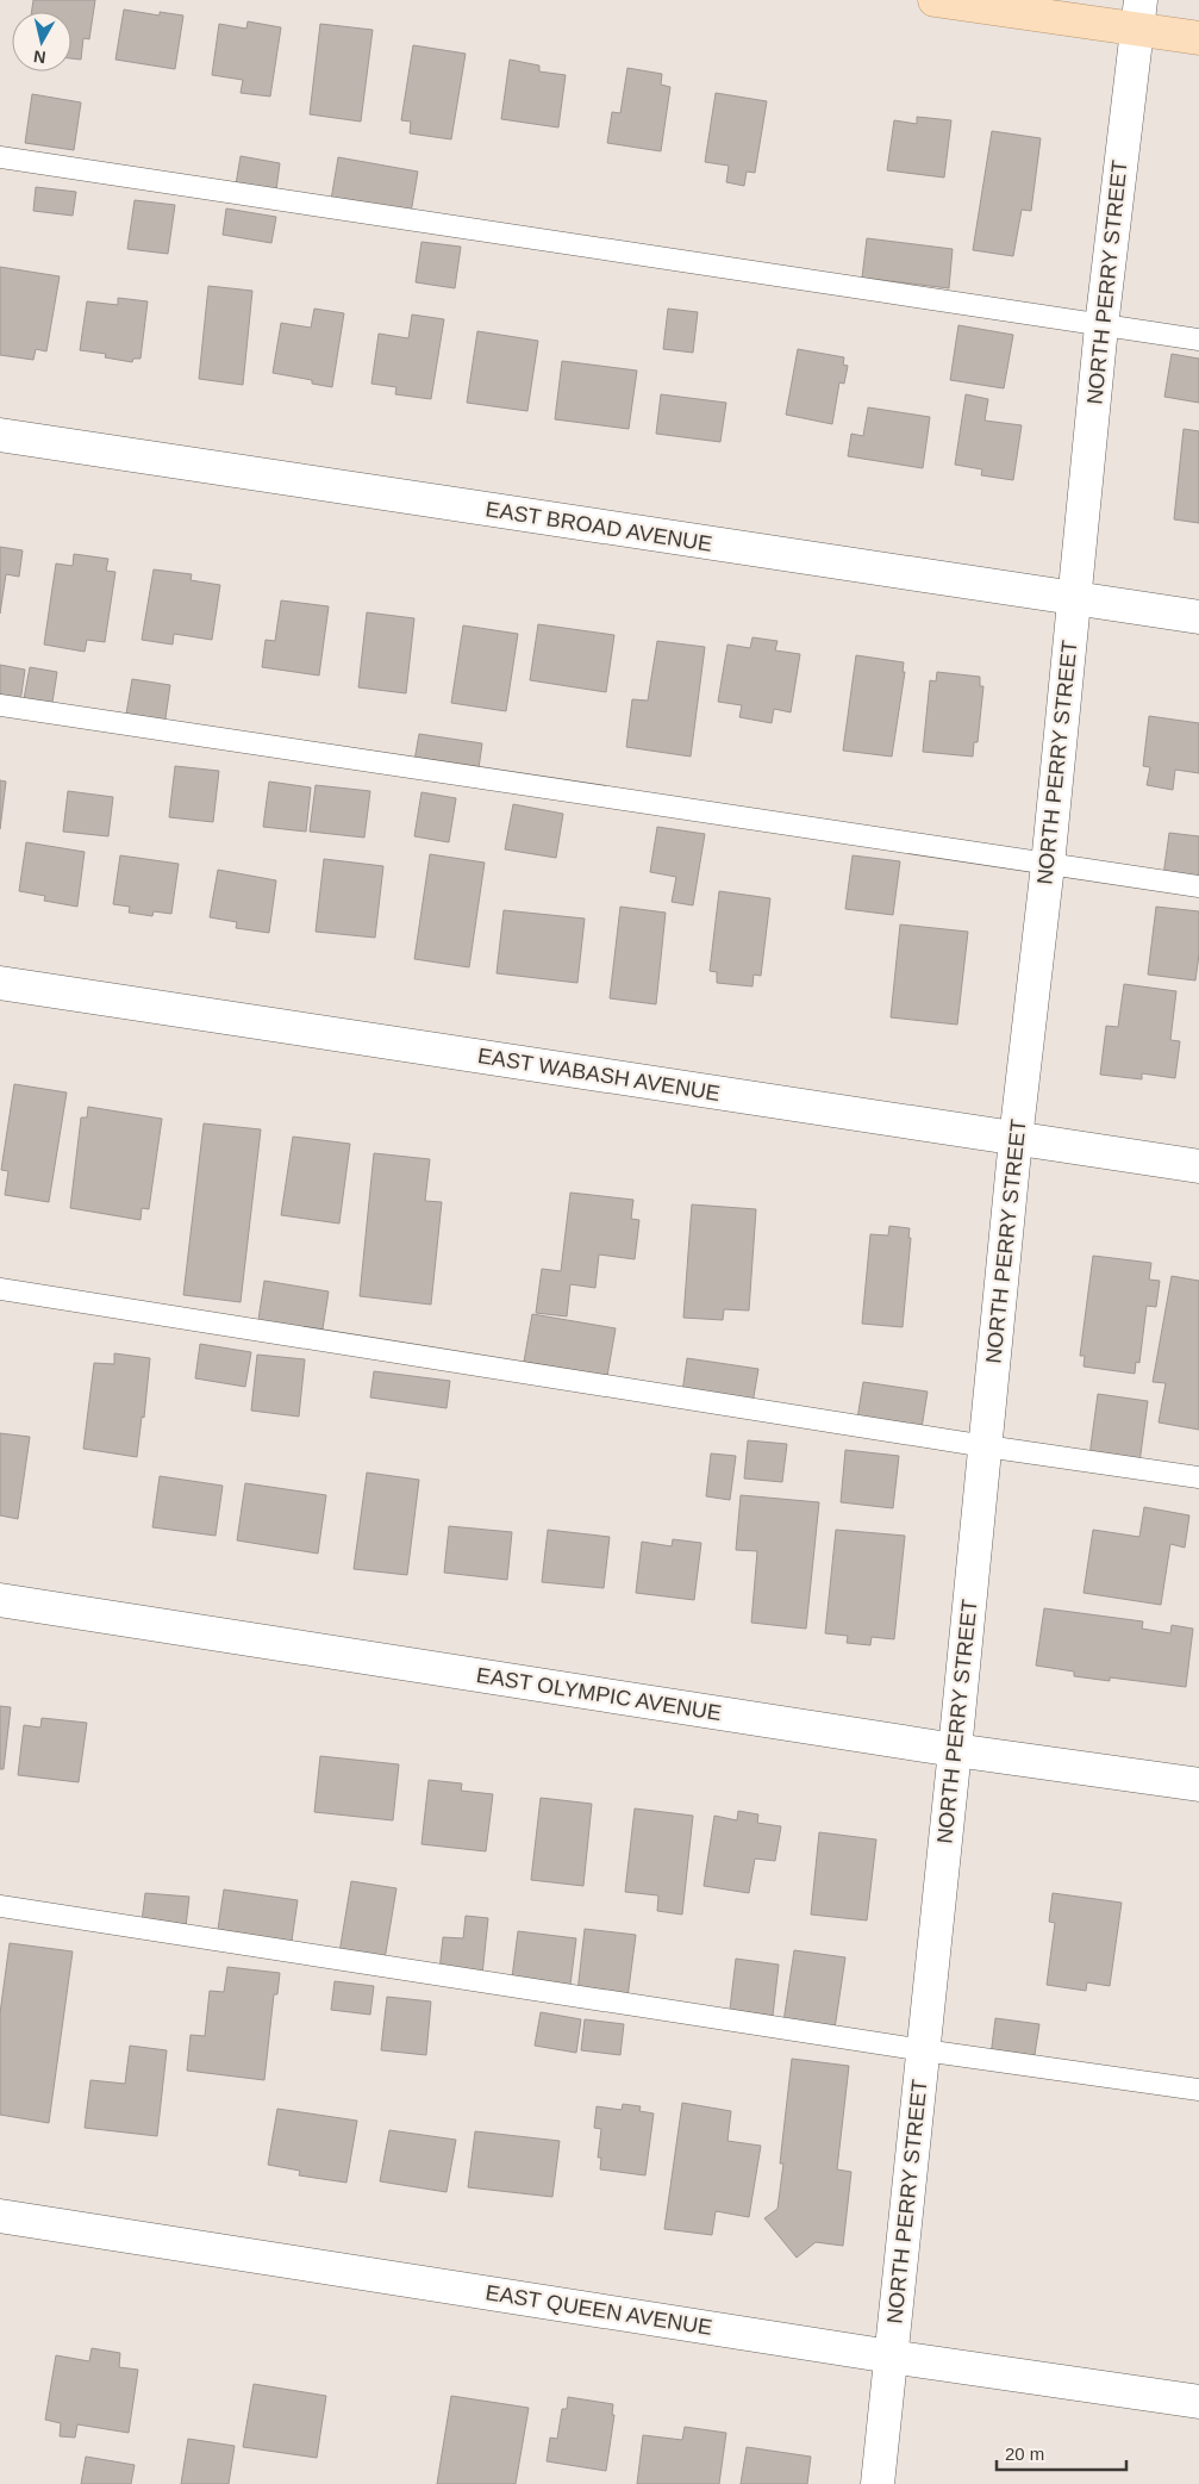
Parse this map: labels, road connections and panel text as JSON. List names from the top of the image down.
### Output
{
  "streets": {
    "street": [
      "NORTH PERRY STREET",
      "EAST BROAD AVENUE",
      "EAST WABASH AVENUE",
      "EAST OLYMPIC AVENUE",
      "EAST QUEEN AVENUE"
    ]
  },
  "crossings": [
    ["NORTH PERRY STREET", "EAST BROAD AVENUE"],
    ["NORTH PERRY STREET", "EAST WABASH AVENUE"],
    ["NORTH PERRY STREET", "EAST OLYMPIC AVENUE"],
    ["NORTH PERRY STREET", "EAST QUEEN AVENUE"]
  ],
  "scale_bar": "20 m",
  "north": "bottom"
}
